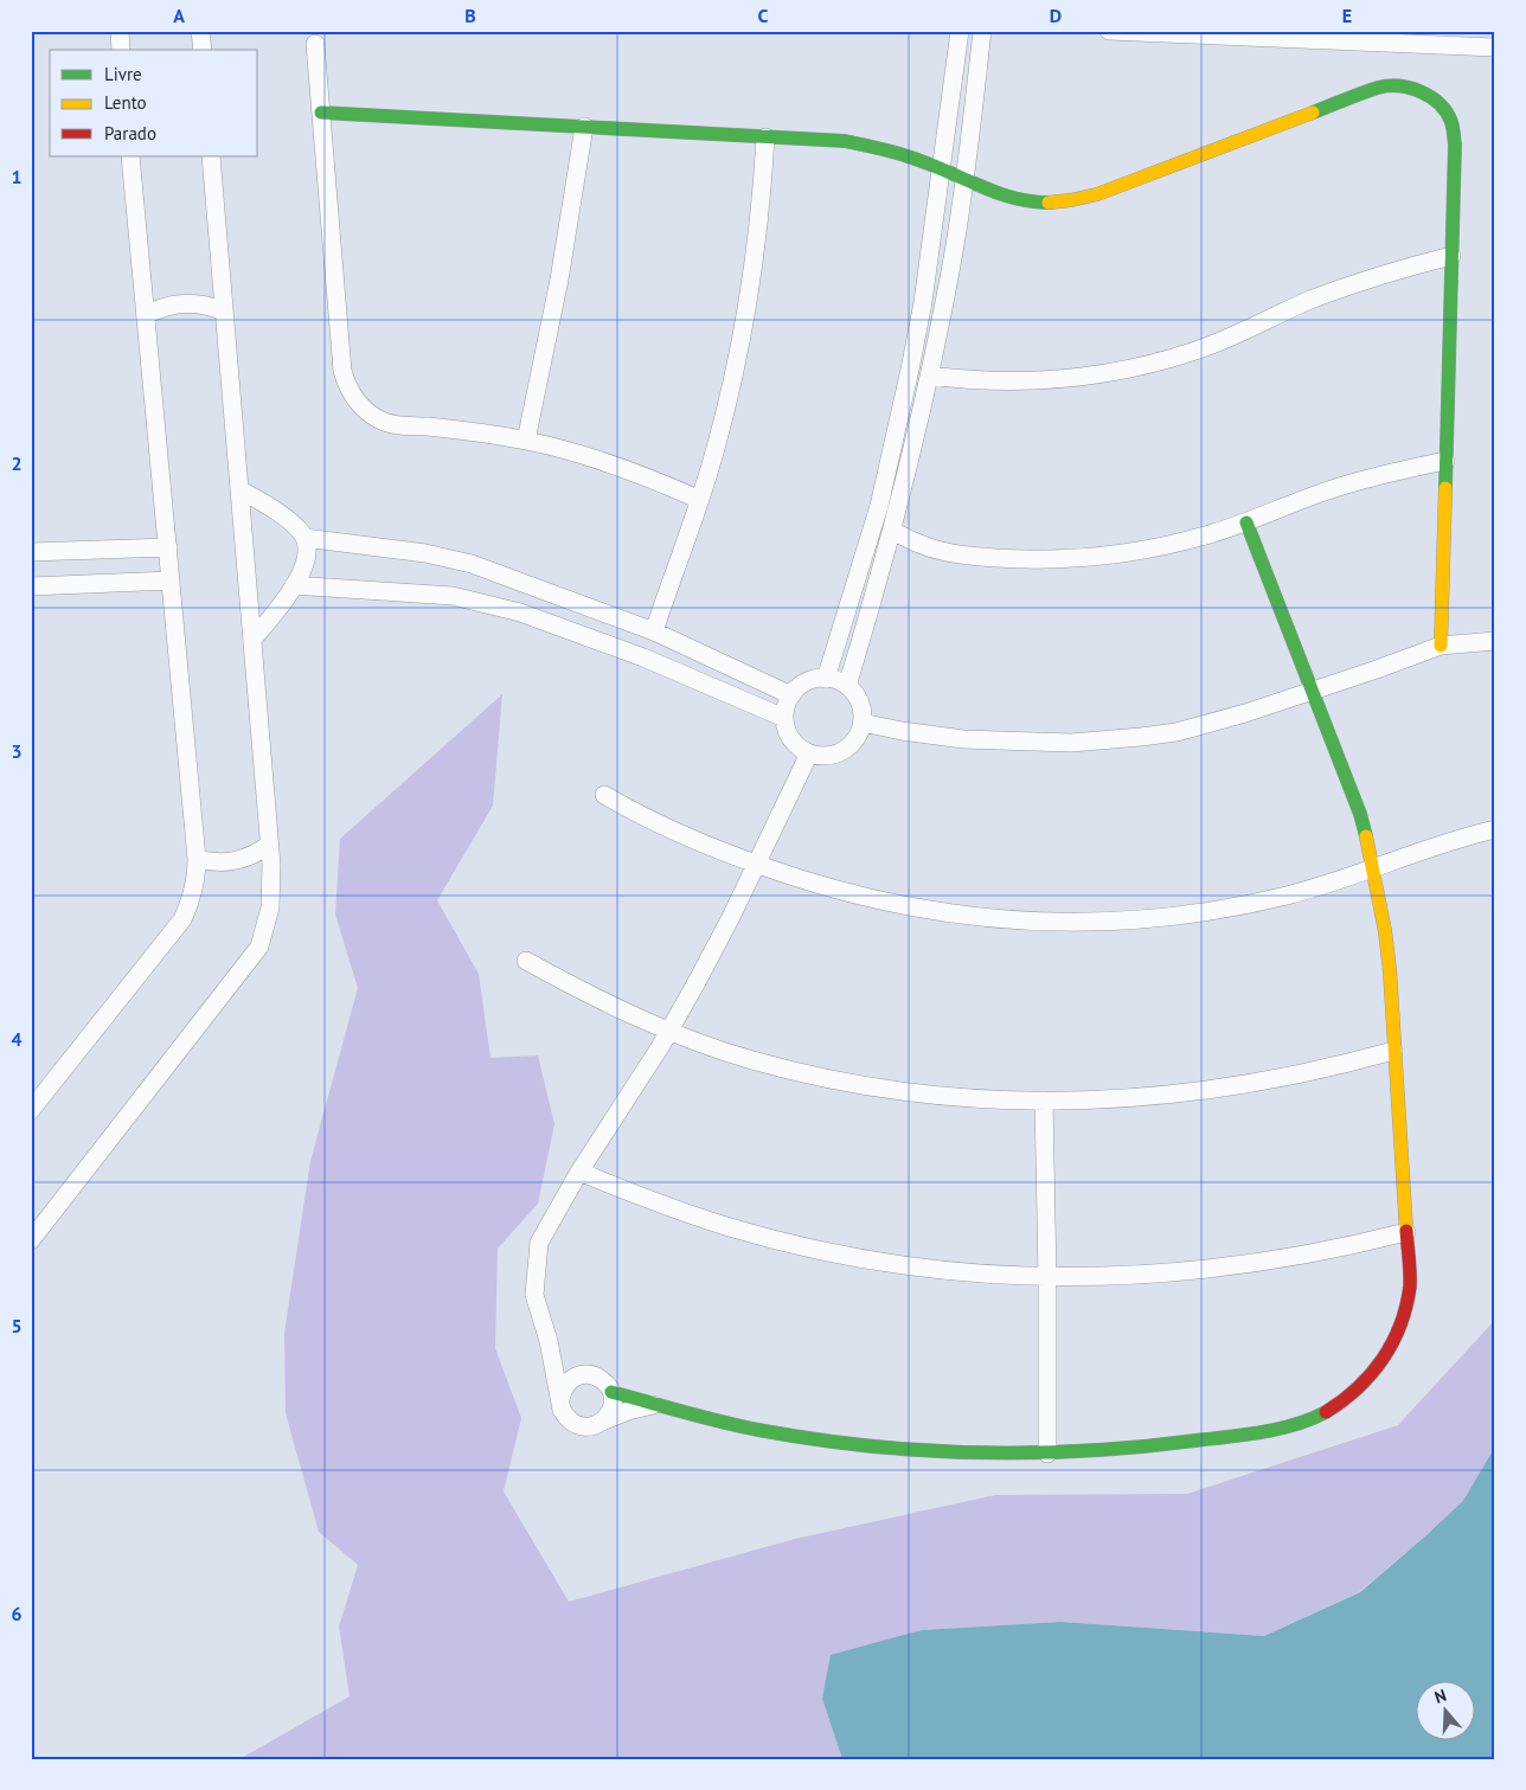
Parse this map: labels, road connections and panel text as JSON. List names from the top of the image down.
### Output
{
  "legend": ["Livre", "Lento", "Parado"],
  "north": "top",
  "grid": {
    "columns": [
      "A",
      "B",
      "C",
      "D",
      "E"
    ],
    "rows": [
      "1",
      "2",
      "3",
      "4",
      "5",
      "6"
    ]
  }
}
